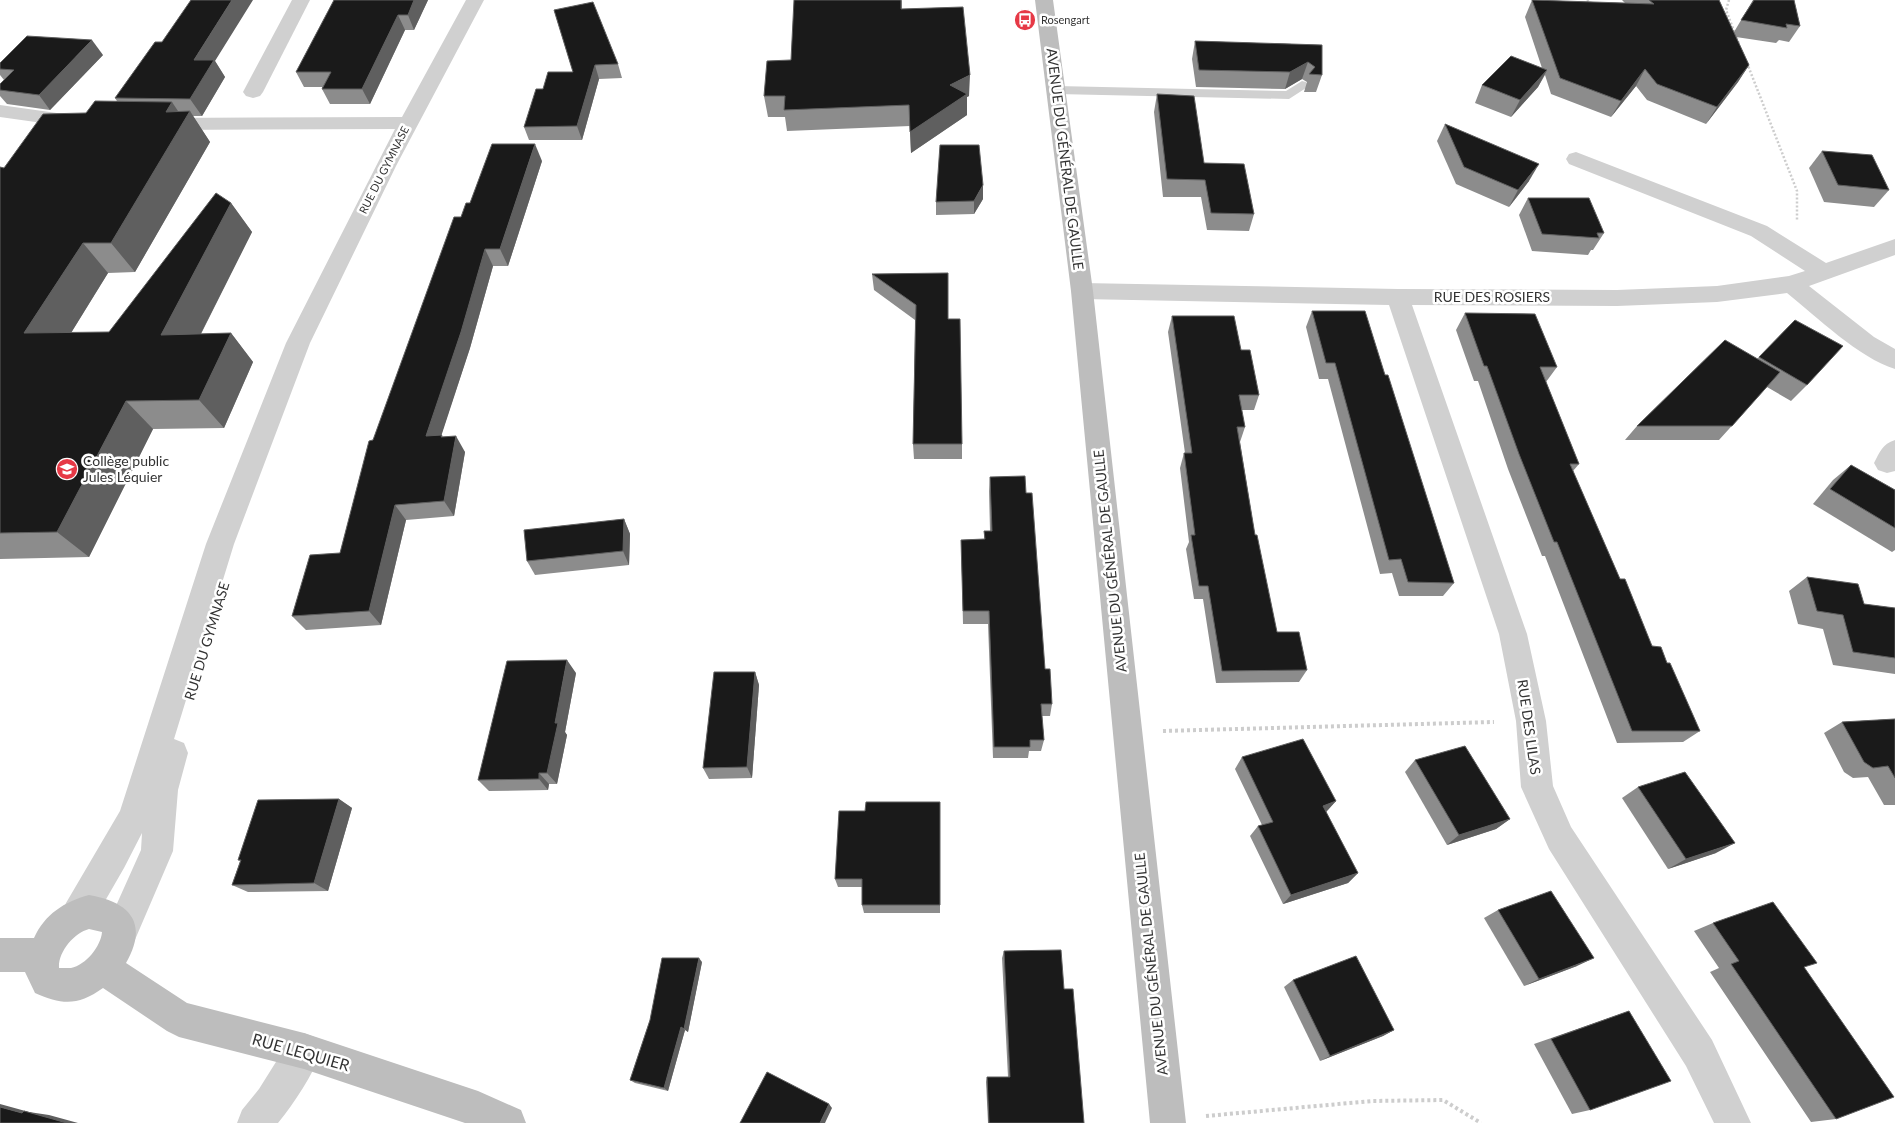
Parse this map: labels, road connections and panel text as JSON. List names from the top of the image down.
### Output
{
  "streets": {
    "street": [
      "AVENUE DU GÉNÉRAL DE GAULLE",
      "RUE DU GYMNASE",
      "RUE DES ROSIERS",
      "RUE DES LILAS",
      "RUE LEQUIER"
    ]
  },
  "crossings": [
    ["AVENUE DU GÉNÉRAL DE GAULLE", "RUE DES ROSIERS"],
    ["RUE DU GYMNASE", "RUE LEQUIER"],
    ["RUE DES ROSIERS", "RUE DES LILAS"]
  ],
  "places": {
    "bus stop": ["Rosengart"],
    "school or university": ["Collège public Jules Léquier"]
  }
}
